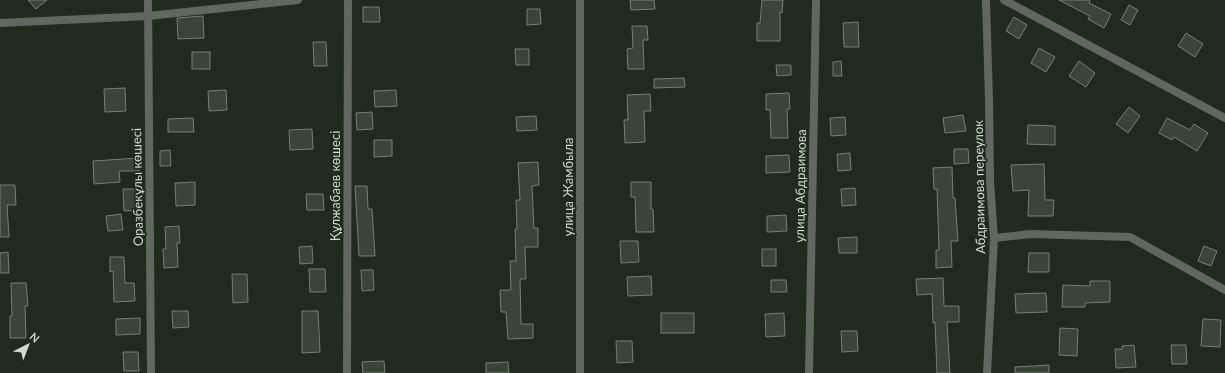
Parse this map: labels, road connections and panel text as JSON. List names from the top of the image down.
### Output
{
  "streets": {
    "street": [
      "Құлжабаев көшесі",
      "улица Абдраимова",
      "Оразбекұлы көшесі",
      "улица Жамбыла",
      "Абдраимова переулок"
    ]
  },
  "north": "top right"
}
